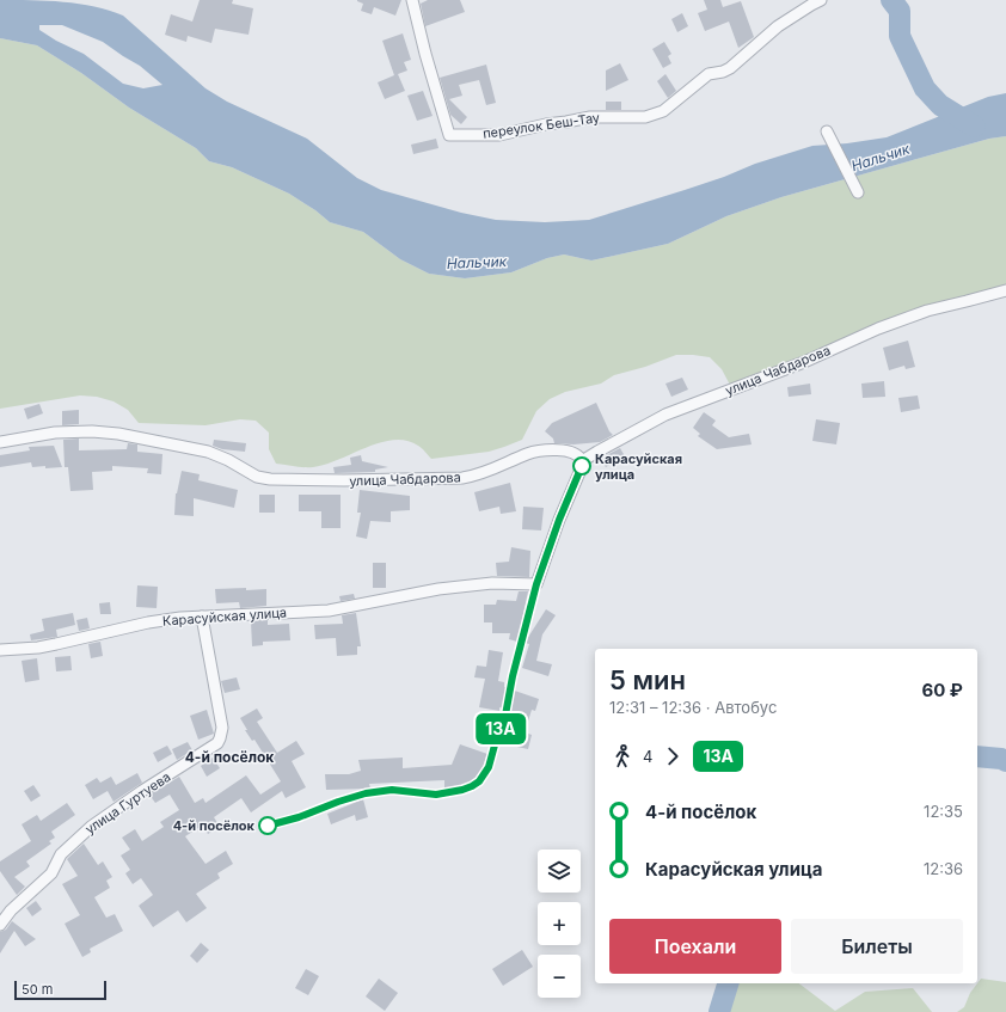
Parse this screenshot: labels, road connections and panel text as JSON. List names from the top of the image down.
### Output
{
  "streets": {
    "street": [
      "переулок Беш-Тау",
      "улица Чабдарова",
      "Карасуйская улица",
      "улица Гуртуева"
    ]
  },
  "crossings": [
    ["улица Чабдарова", "Карасуйская улица"],
    ["Карасуйская улица", "улица Гуртуева"]
  ],
  "districts": ["4-й посёлок"],
  "water": ["Нальчик"],
  "places": ["Карасуйская улица", "4-й посёлок"],
  "lines": ["bus line 13А"],
  "scale_bar": "50 m",
  "page": {
    "on_map": "13А",
    "heading": ["5 мин", "12:31 – 12:36 · Автобус", "60 ₽"],
    "legs": ["4", "13А"],
    "list": [
      {
        "name": "4-й посёлок",
        "value": "12:35"
      },
      {
        "name": "Карасуйская улица",
        "value": "12:36"
      }
    ],
    "map_buttons": ["+", "−"],
    "buttons": ["Поехали", "Билеты"],
    "scale": "50 m"
  }
}
